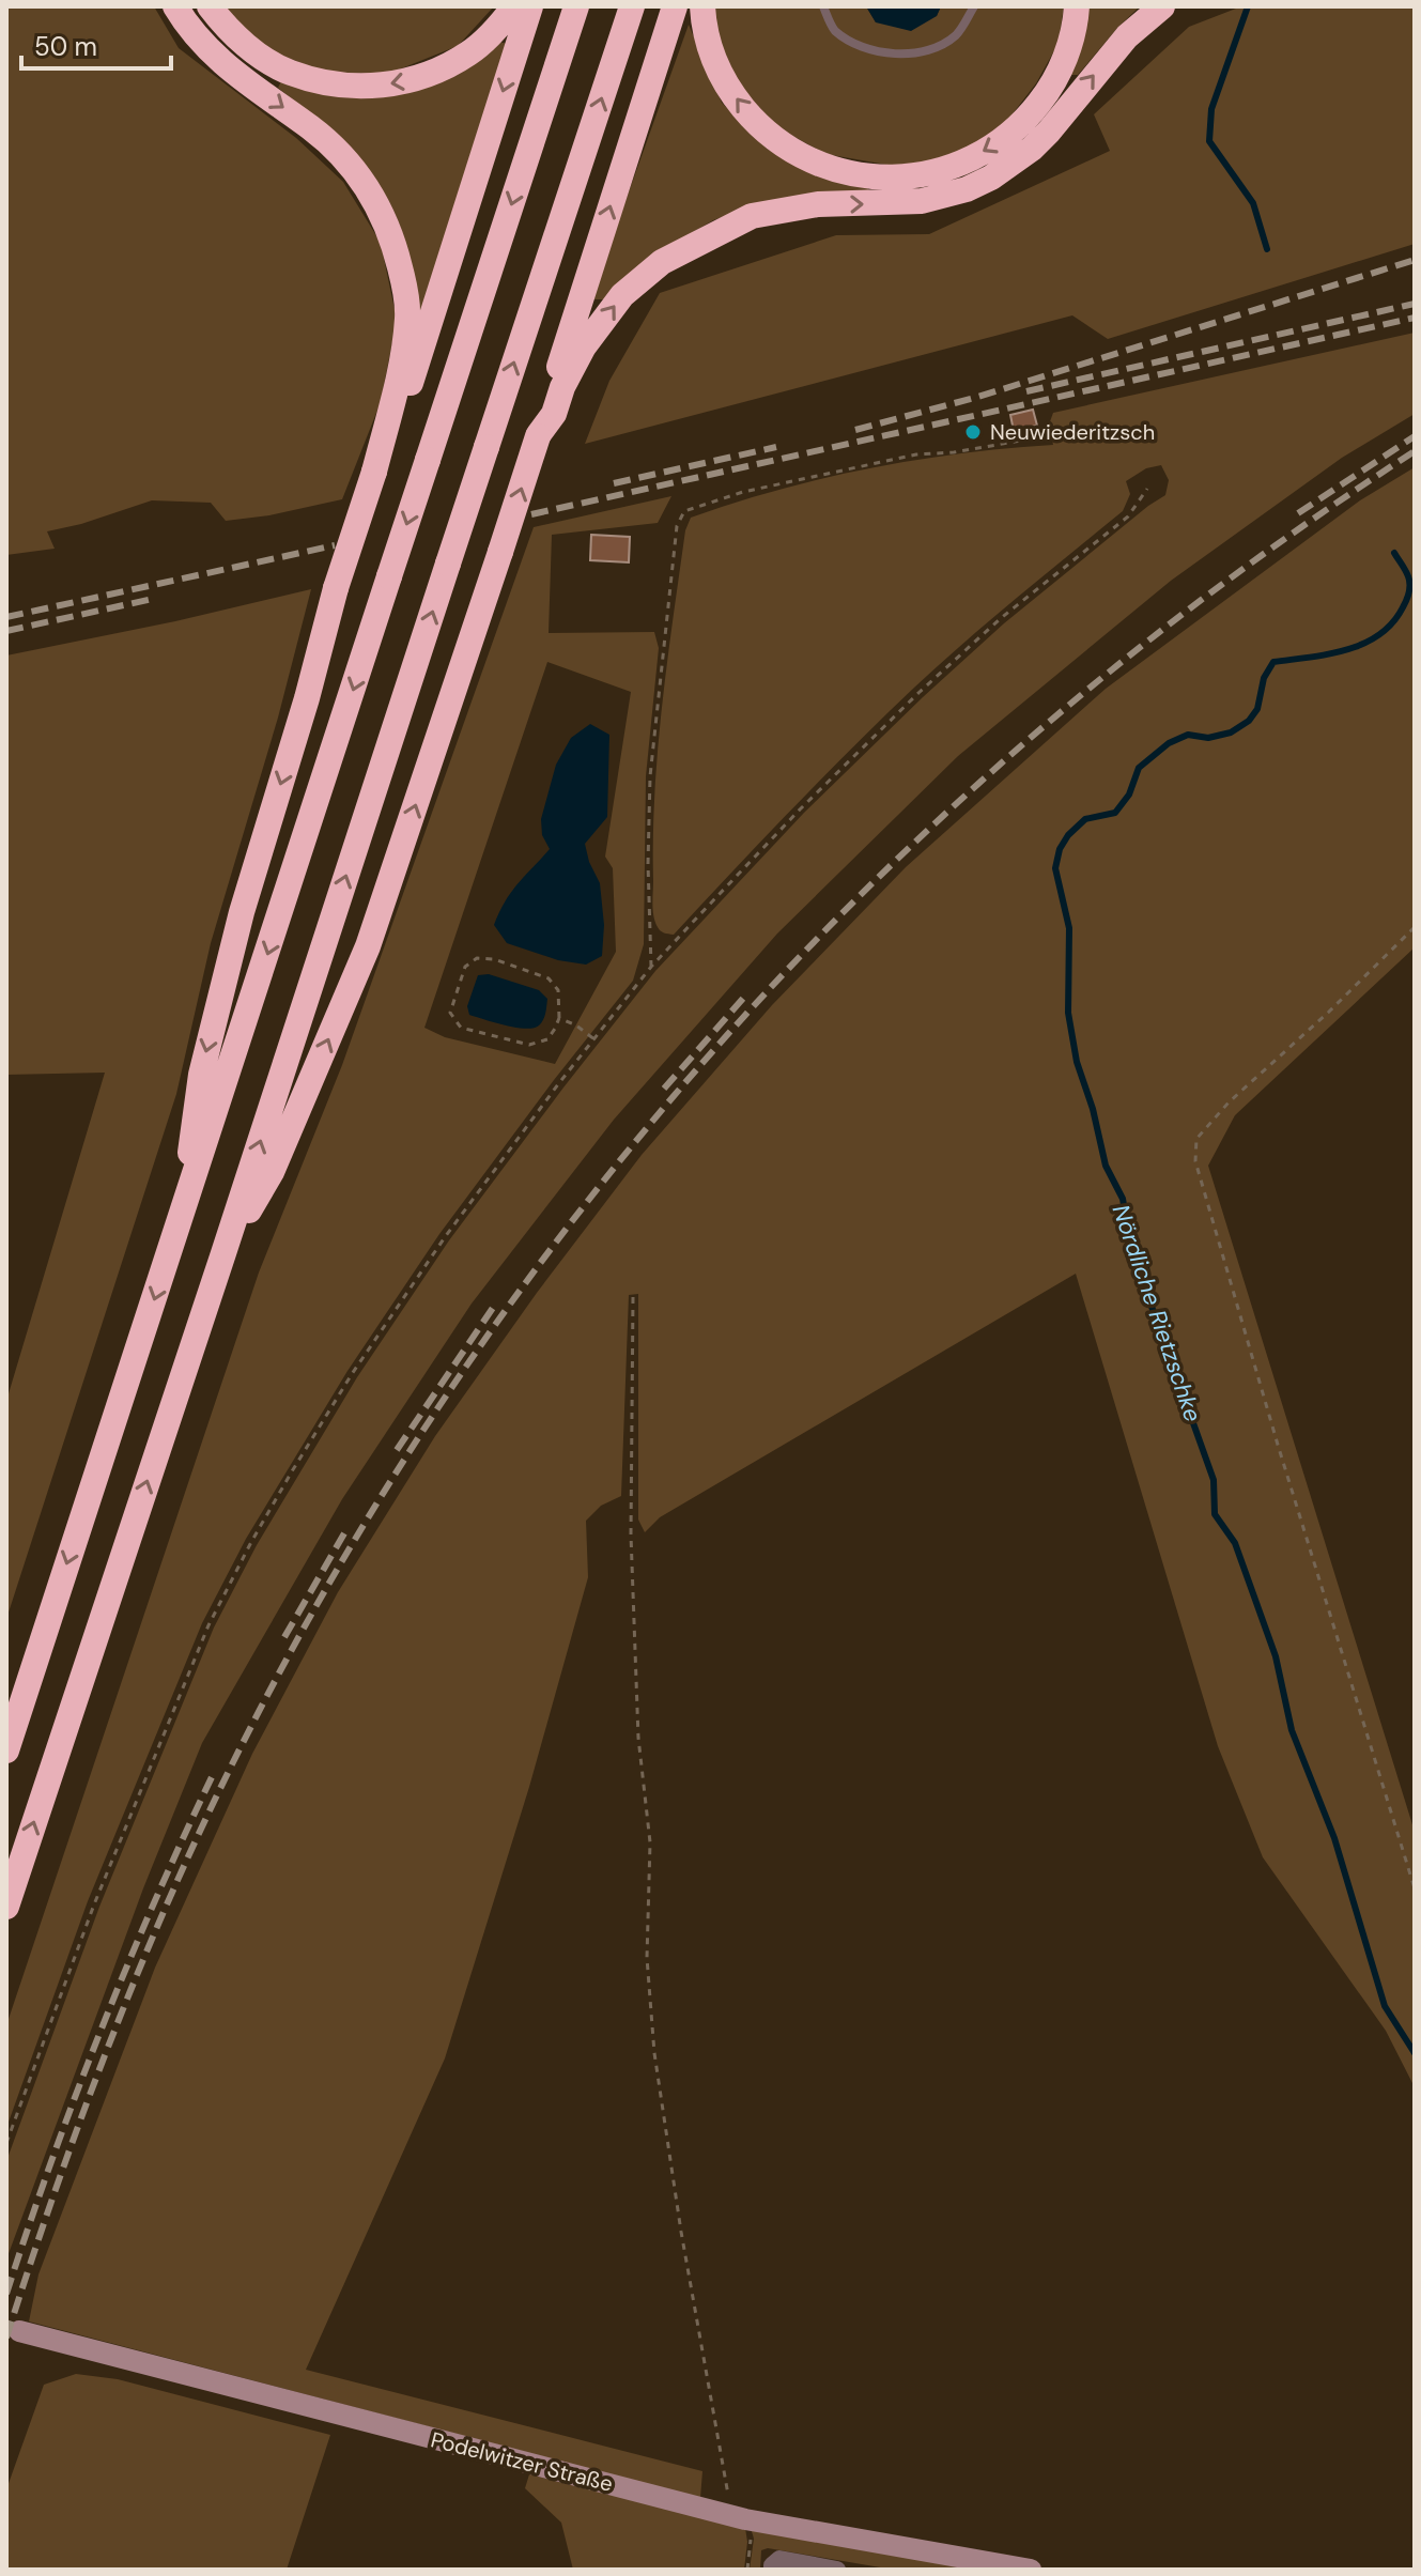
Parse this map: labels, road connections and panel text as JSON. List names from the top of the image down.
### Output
{
  "streets": {
    "street": ["Podelwitzer Straße"]
  },
  "water": ["Nördliche Rietzschke"],
  "places": ["Neuwiederitzsch"],
  "scale_bar": "50 m"
}
